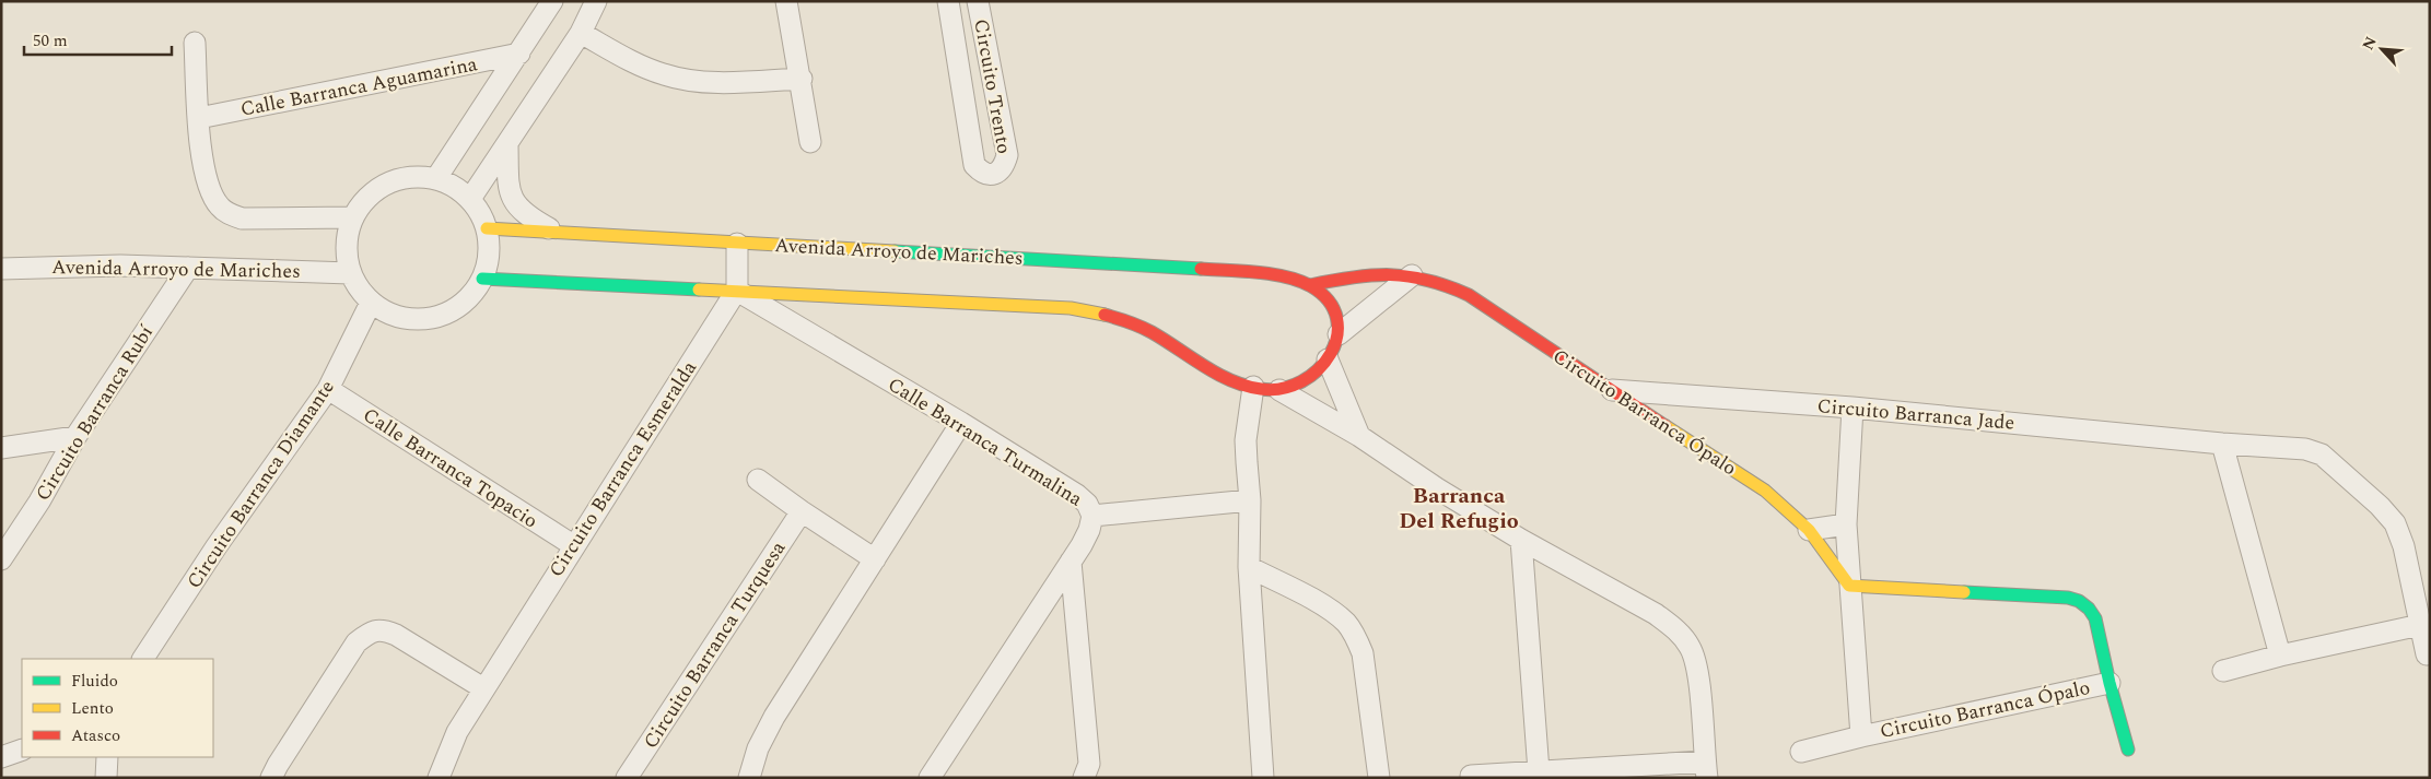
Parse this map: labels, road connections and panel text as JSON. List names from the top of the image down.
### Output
{
  "streets": {
    "street": [
      "Calle Barranca Aguamarina",
      "Circuito Trento",
      "Avenida Arroyo de Mariches",
      "Circuito Barranca Ópalo",
      "Circuito Barranca Rubí",
      "Circuito Barranca Jade",
      "Calle Barranca Turmalina",
      "Calle Barranca Topacio",
      "Circuito Barranca Esmeralda",
      "Circuito Barranca Diamante",
      "Circuito Barranca Turquesa"
    ]
  },
  "crossings": [
    ["Avenida Arroyo de Mariches", "Circuito Barranca Ópalo"],
    ["Avenida Arroyo de Mariches", "Circuito Barranca Rubí"],
    ["Avenida Arroyo de Mariches", "Circuito Barranca Diamante"],
    ["Circuito Barranca Ópalo", "Circuito Barranca Jade"],
    ["Calle Barranca Turmalina", "Circuito Barranca Esmeralda"],
    ["Calle Barranca Topacio", "Circuito Barranca Esmeralda"],
    ["Calle Barranca Topacio", "Circuito Barranca Diamante"]
  ],
  "districts": ["Barranca Del Refugio"],
  "legend": ["Fluido", "Lento", "Atasco"],
  "scale_bar": "50 m",
  "north": "top left"
}
